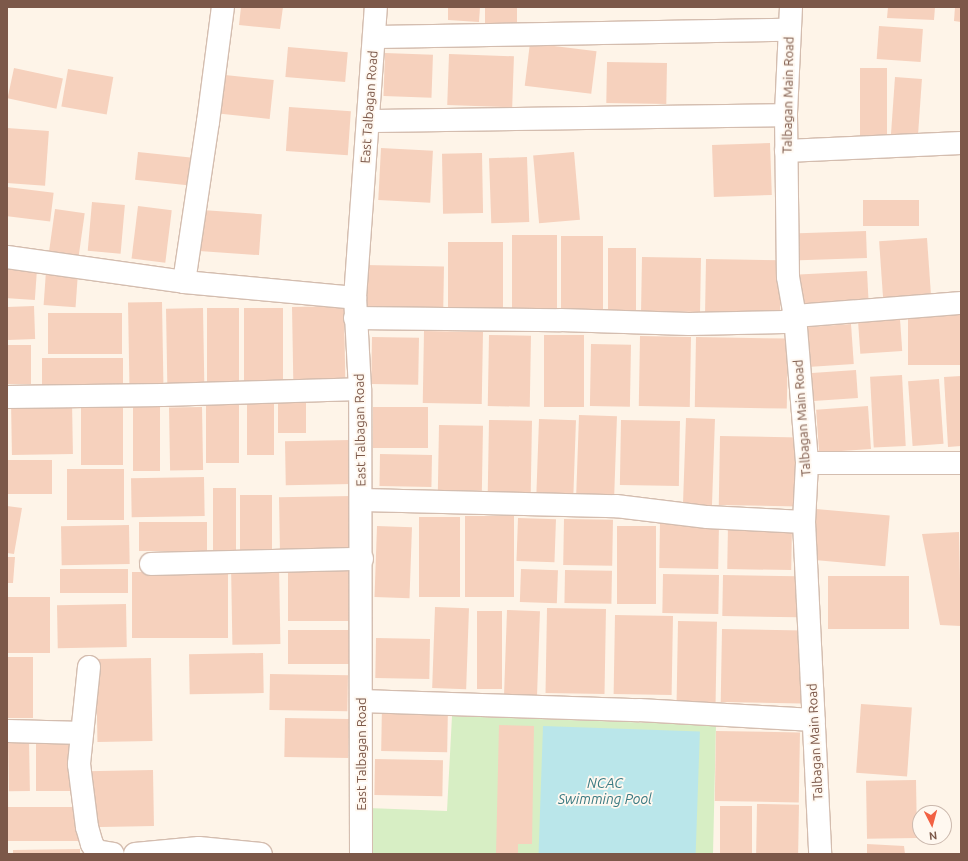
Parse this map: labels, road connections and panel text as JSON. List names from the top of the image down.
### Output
{
  "streets": {
    "street": ["Talbagan Main Road", "East Talbagan Road"]
  },
  "water": ["NCAC Swimming Pool"],
  "north": "bottom"
}
